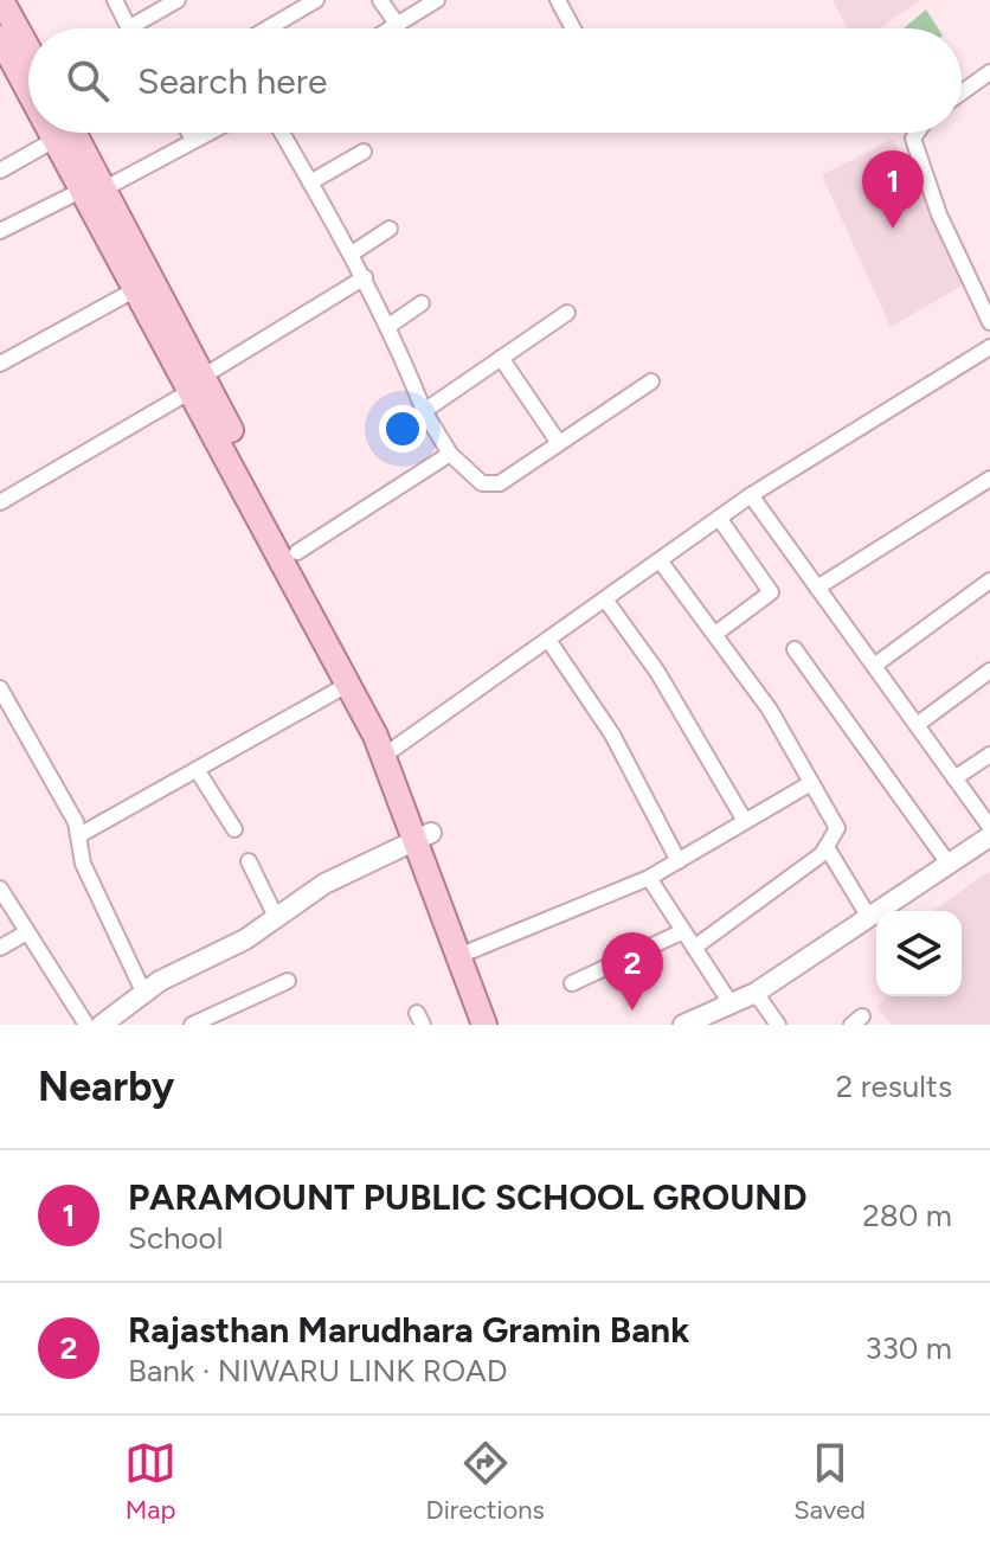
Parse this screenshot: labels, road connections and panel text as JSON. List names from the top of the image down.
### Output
{
  "page": {
    "search": "Search here",
    "pins": ["1", "2"],
    "heading": ["Nearby", "2 results"],
    "list": [
      {
        "mark": "1",
        "name": "PARAMOUNT PUBLIC SCHOOL GROUND",
        "note": "School",
        "value": "280 m"
      },
      {
        "mark": "2",
        "name": "Rajasthan Marudhara Gramin Bank",
        "note": "Bank · NIWARU LINK ROAD",
        "value": "330 m"
      }
    ],
    "nav": ["Map", "Directions", "Saved"]
  }
}
